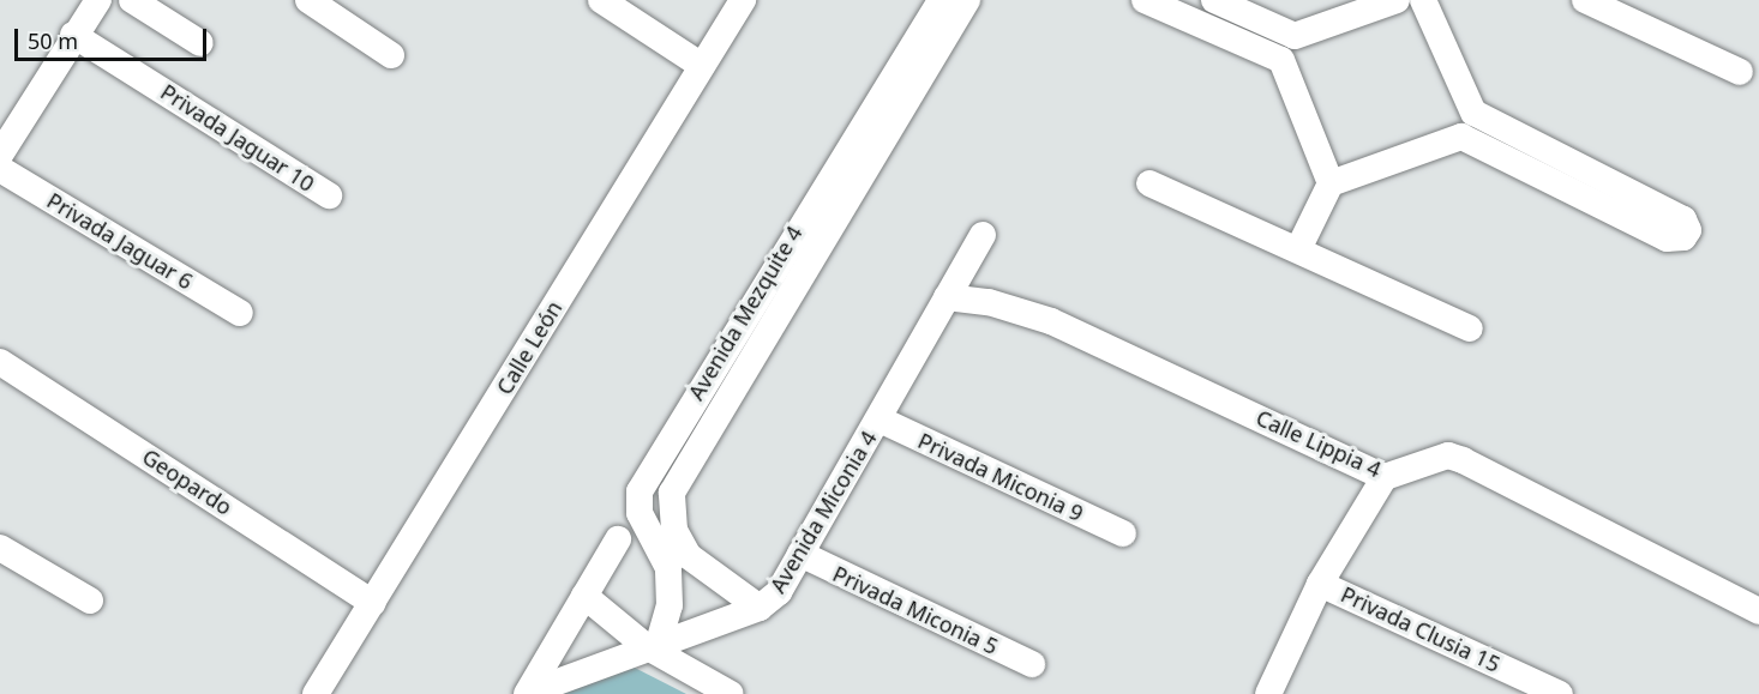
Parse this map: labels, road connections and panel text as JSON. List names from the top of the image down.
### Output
{
  "streets": {
    "street": [
      "Privada Jaguar 10",
      "Privada Jaguar 6",
      "Avenida Mezquite 4",
      "Calle León",
      "Calle Lippia 4",
      "Privada Miconia 9",
      "Geopardo",
      "Avenida Miconia 4",
      "Privada Miconia 5",
      "Privada Clusia 15"
    ]
  },
  "crossings": [
    ["Avenida Mezquite 4", "Avenida Miconia 4"],
    ["Calle León", "Geopardo"],
    ["Calle Lippia 4", "Avenida Miconia 4"],
    ["Privada Miconia 9", "Avenida Miconia 4"],
    ["Avenida Miconia 4", "Privada Miconia 5"]
  ],
  "scale_bar": "50 m"
}
